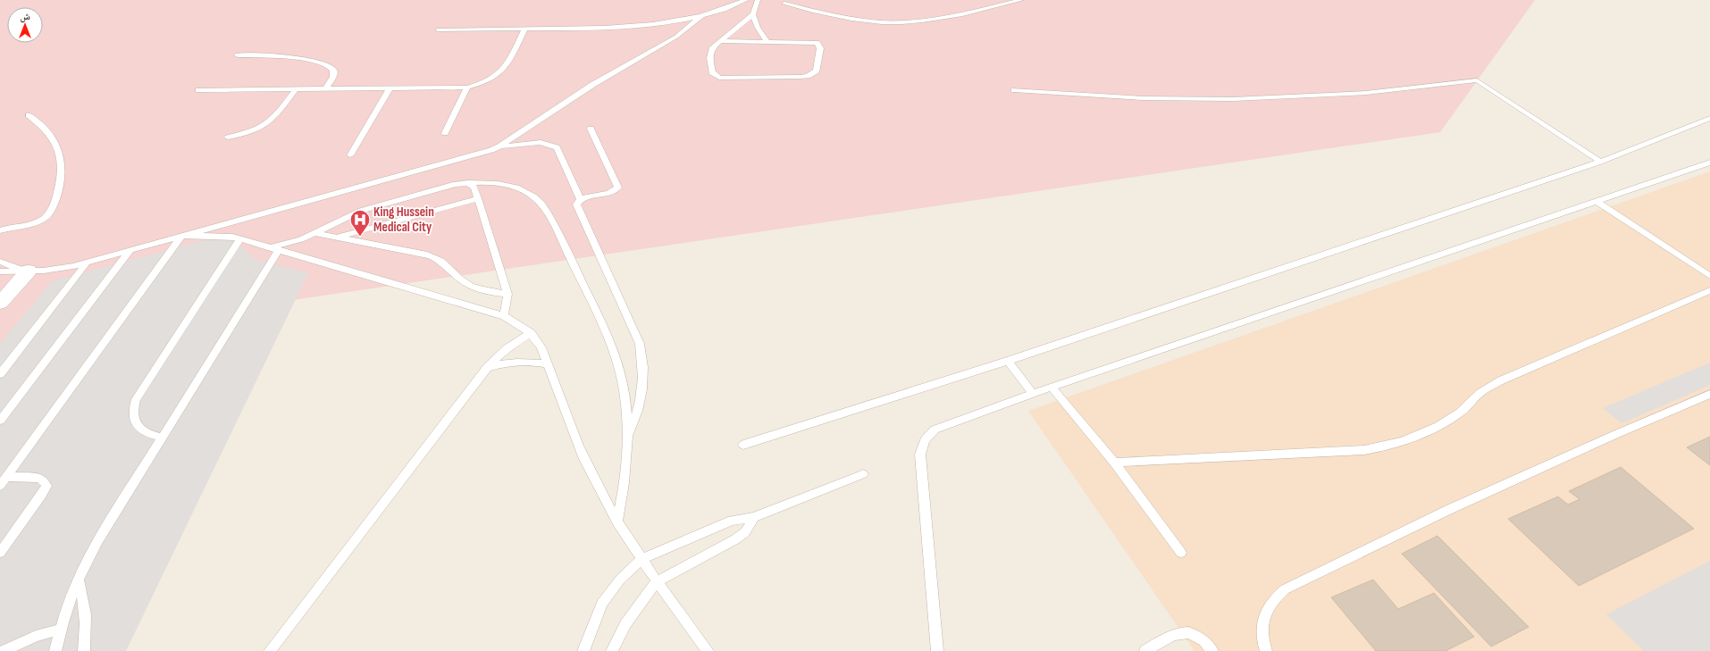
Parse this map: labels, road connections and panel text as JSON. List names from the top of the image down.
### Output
{
  "places": {
    "hospital": ["King Hussein Medical City"]
  },
  "north": "top"
}
